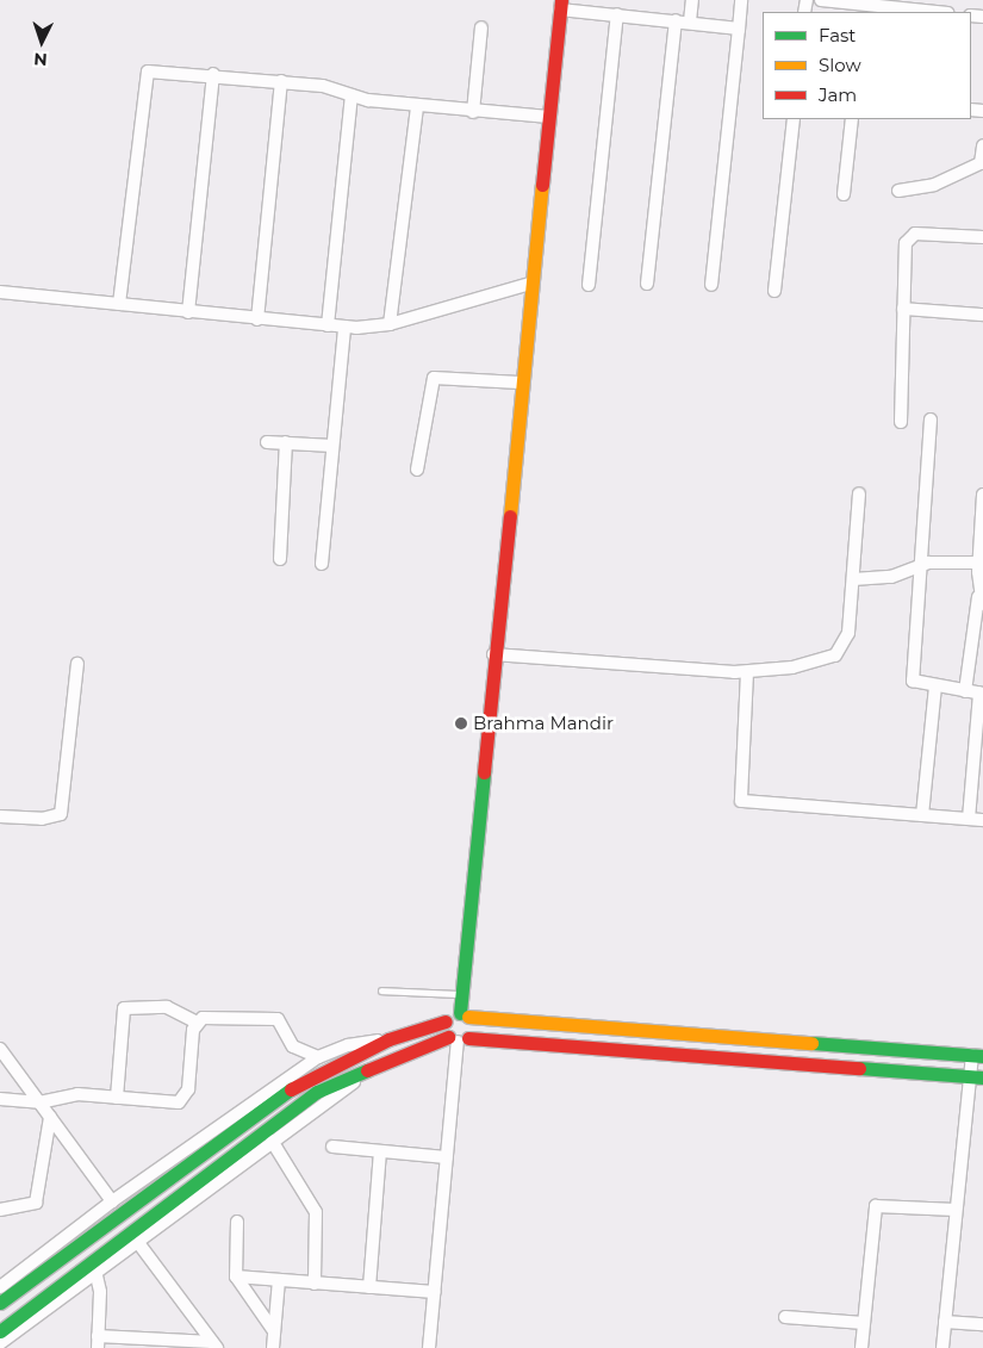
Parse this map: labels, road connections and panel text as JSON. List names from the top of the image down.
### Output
{
  "places": ["Brahma Mandir"],
  "legend": ["Fast", "Slow", "Jam"],
  "north": "bottom"
}
